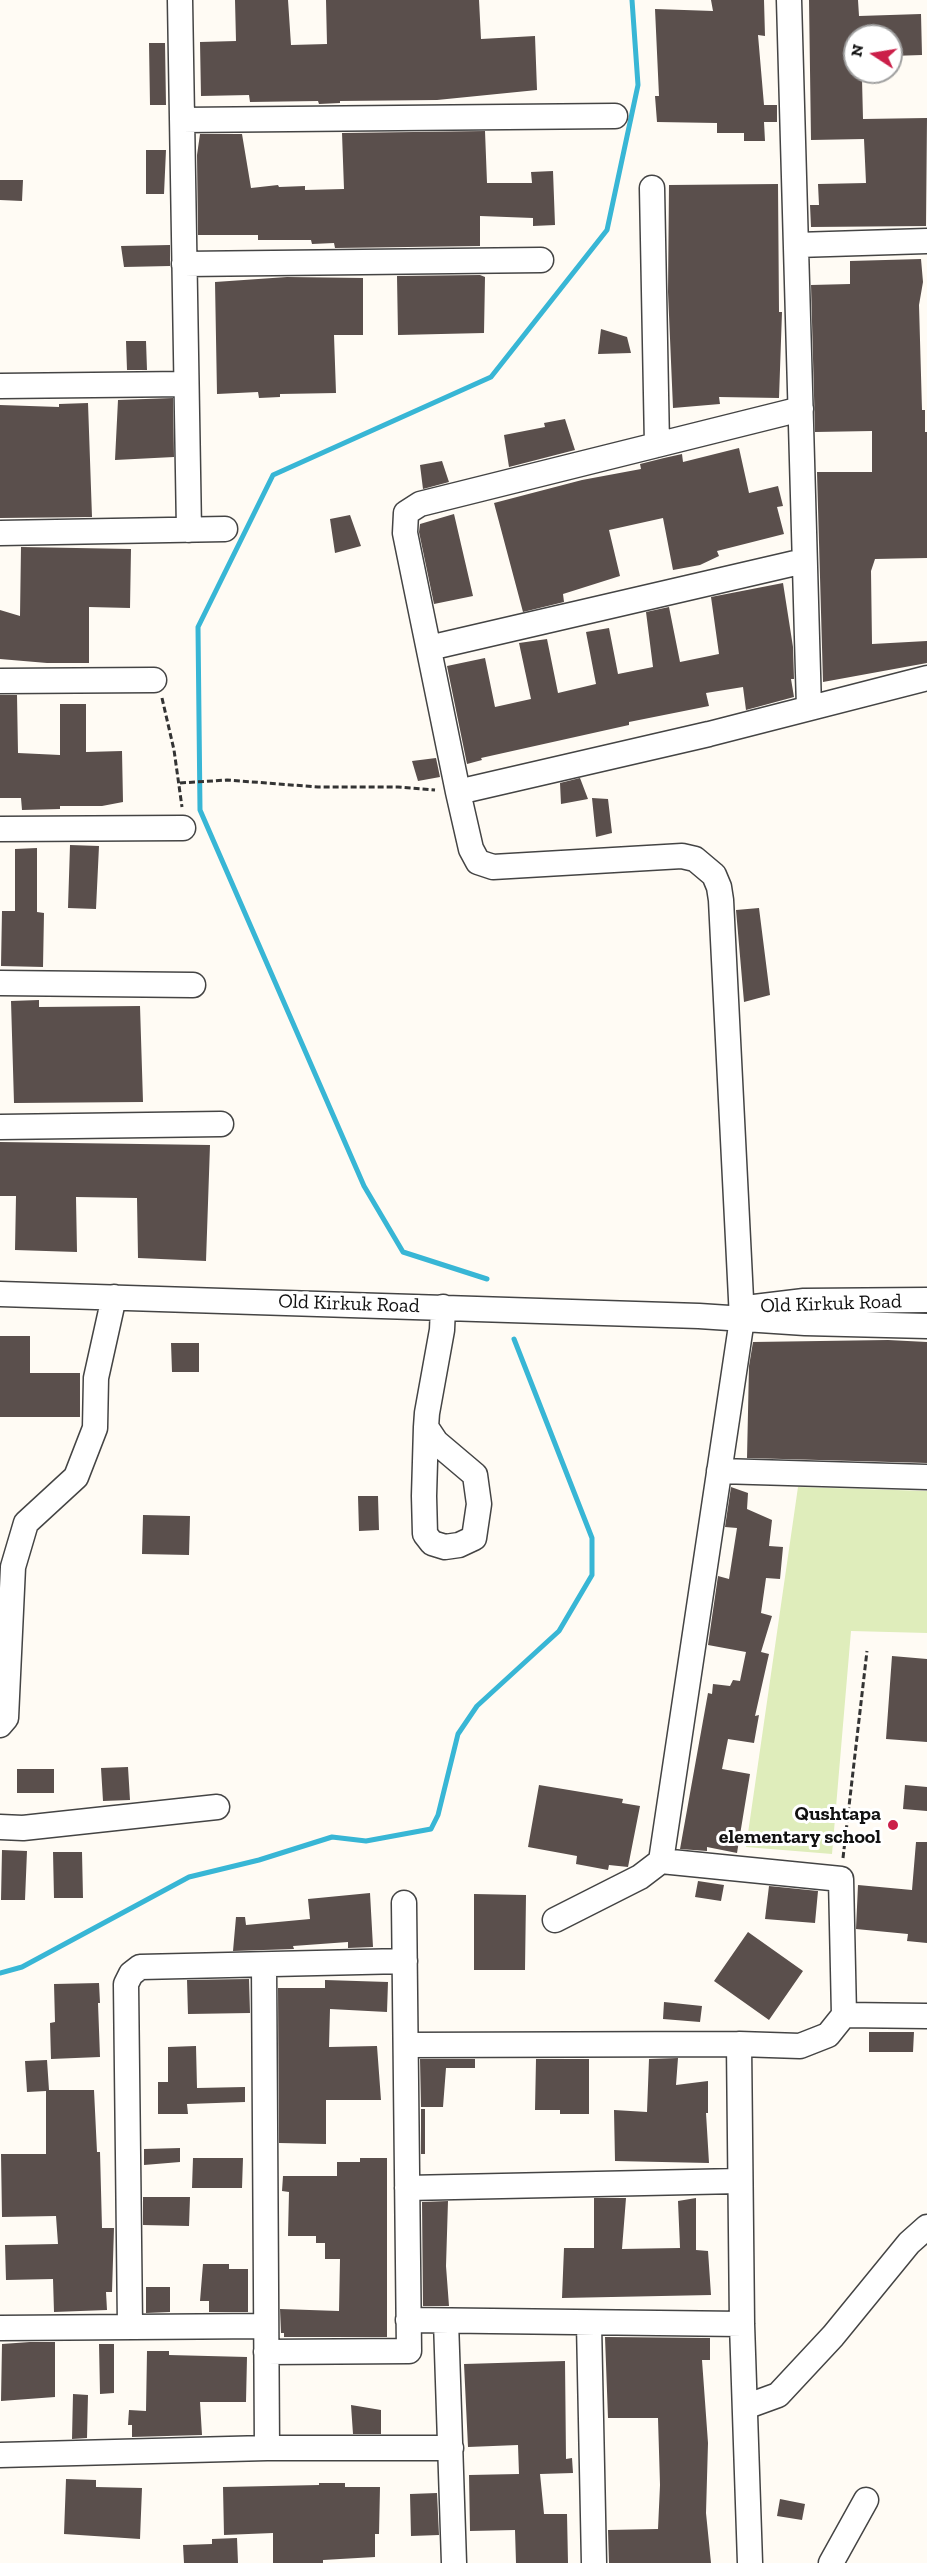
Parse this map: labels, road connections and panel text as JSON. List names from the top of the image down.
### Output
{
  "streets": {
    "street": ["Old Kirkuk Road"]
  },
  "places": ["Qushtapa elementary school"],
  "north": "left"
}
